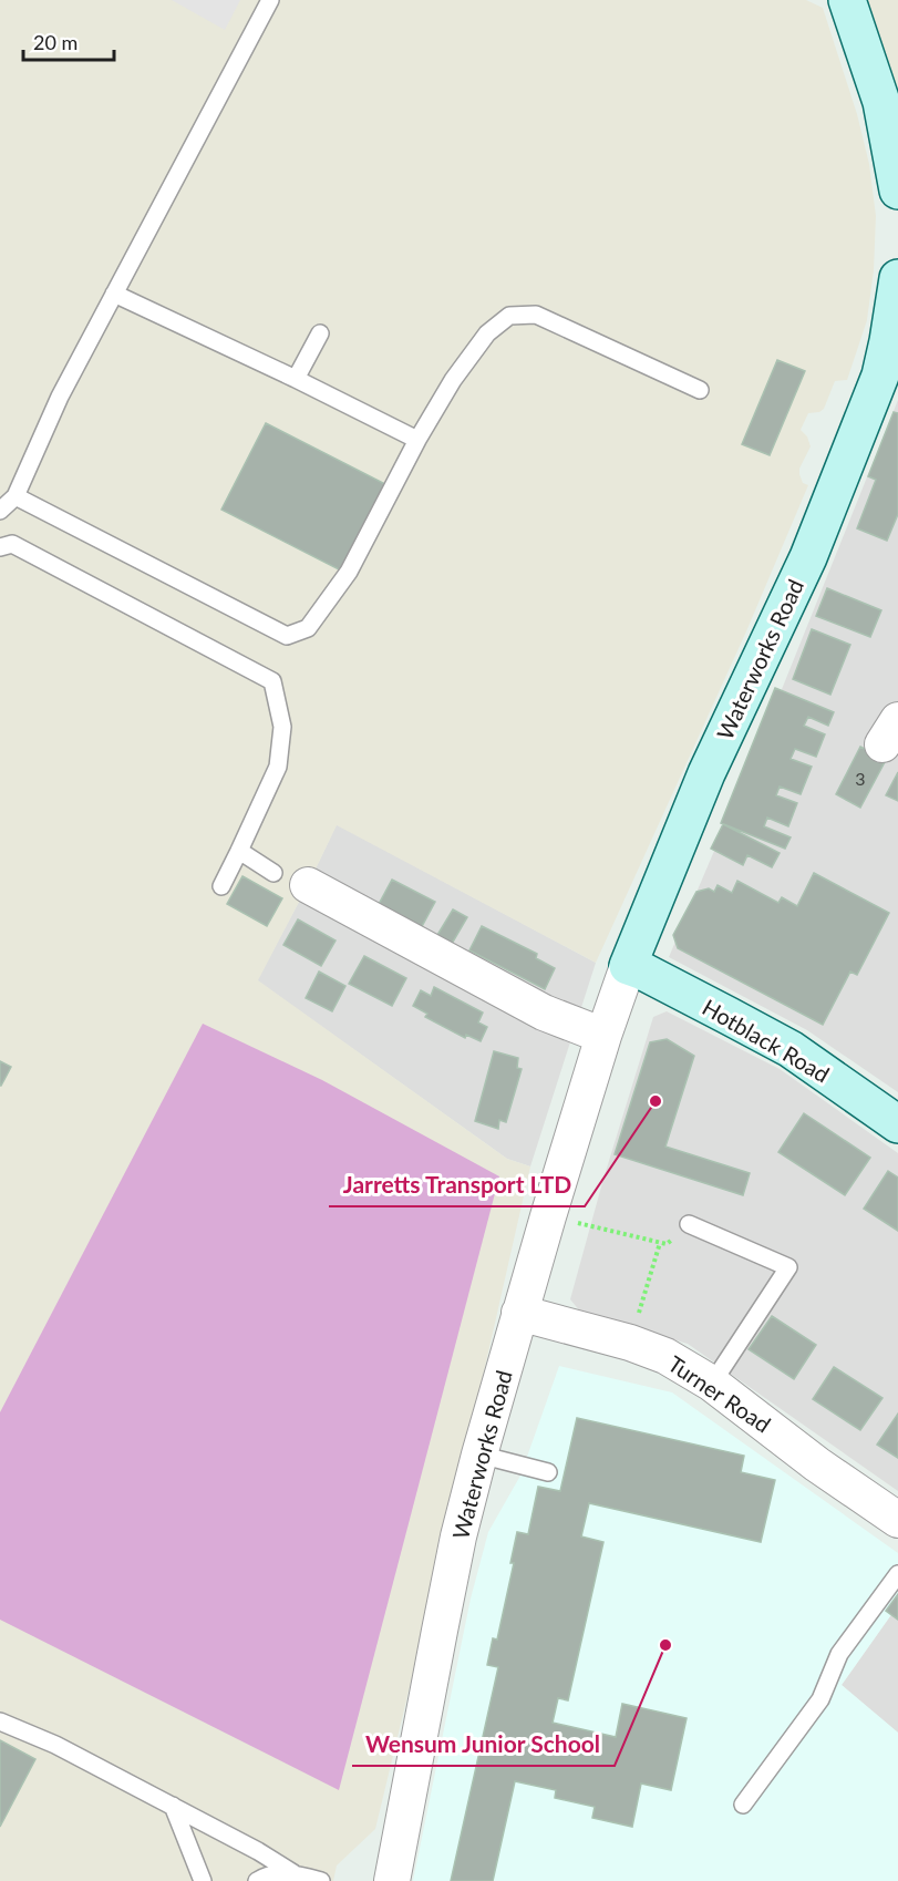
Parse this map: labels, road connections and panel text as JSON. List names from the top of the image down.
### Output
{
  "streets": {
    "street": ["Waterworks Road", "Hotblack Road", "Turner Road"]
  },
  "crossings": [
    ["Waterworks Road", "Hotblack Road"],
    ["Waterworks Road", "Turner Road"]
  ],
  "places": ["Jarretts Transport LTD", "Wensum Junior School"],
  "house_numbers": ["3"],
  "scale_bar": "20 m"
}
